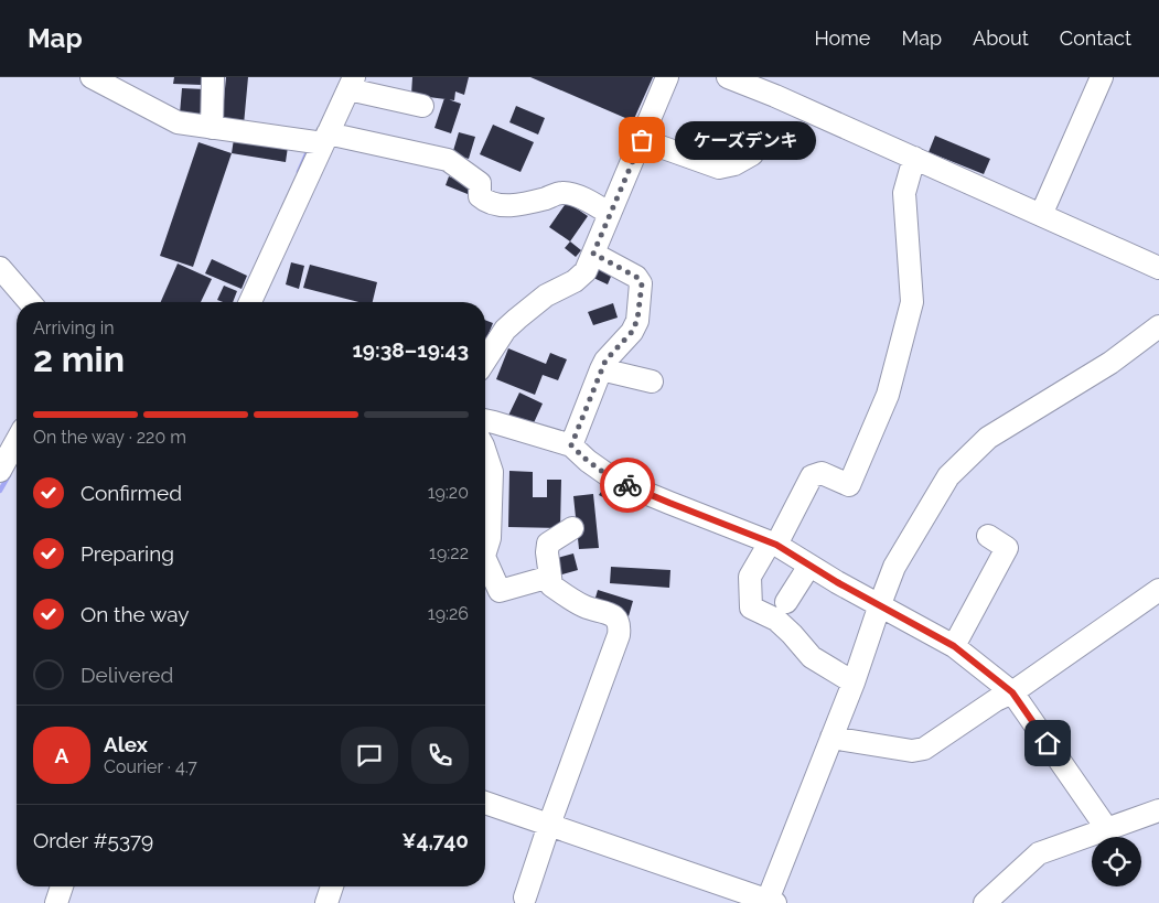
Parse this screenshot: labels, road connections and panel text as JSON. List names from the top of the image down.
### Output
{
  "places": ["ケーズデンキ"],
  "page": {
    "header": "Map",
    "nav": [
      "Home",
      "Map",
      "About",
      "Contact"
    ],
    "bubble": "ケーズデンキ",
    "heading": ["2 min", "Arriving in", "19:38–19:43"],
    "panel": [
      "Alex",
      "Courier · 4.7",
      "Order #5379",
      "¥4,740"
    ],
    "bar": "On the way · 220 m",
    "list": [
      ["Confirmed", "19:20"],
      ["Preparing", "19:22"],
      ["On the way", "19:26"],
      "Delivered"
    ],
    "round": "A"
  }
}
